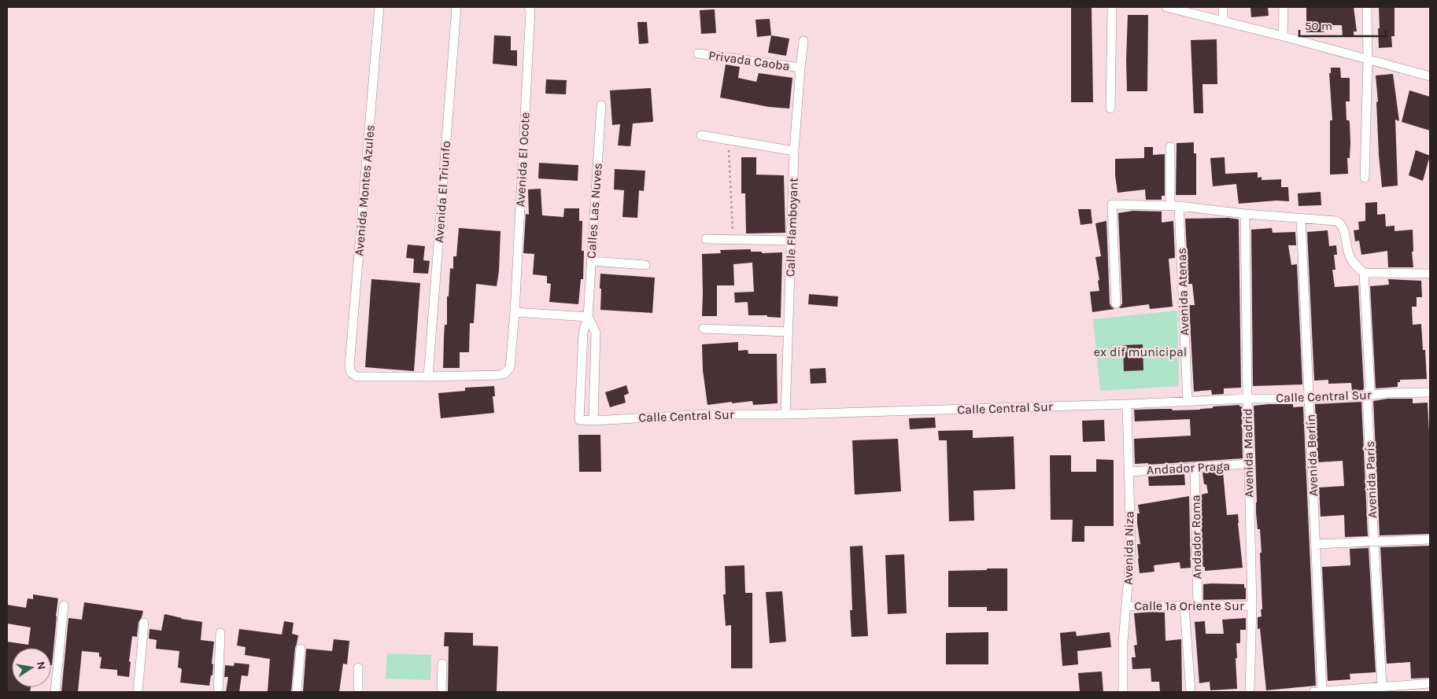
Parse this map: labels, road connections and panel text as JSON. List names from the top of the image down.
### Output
{
  "streets": {
    "street": [
      "Privada Caoba",
      "Avenida El Ocote",
      "Avenida Montes Azules",
      "Avenida El Triunfo",
      "Calles Las Nuves",
      "Calle Flamboyant",
      "Avenida Atenas",
      "Calle Central Sur",
      "Avenida Madrid",
      "Avenida Berlín",
      "Andador Praga",
      "Avenida París",
      "Andador Roma",
      "Avenida Niza",
      "Calle 1a Oriente Sur"
    ]
  },
  "crossings": [
    ["Privada Caoba", "Calle Flamboyant"],
    ["Avenida El Ocote", "Avenida Montes Azules"],
    ["Avenida El Ocote", "Avenida El Triunfo"],
    ["Avenida Montes Azules", "Avenida El Triunfo"],
    ["Calles Las Nuves", "Calle Central Sur"],
    ["Calle Flamboyant", "Calle Central Sur"],
    ["Avenida Atenas", "Calle Central Sur"],
    ["Calle Central Sur", "Avenida Madrid"],
    ["Calle Central Sur", "Avenida Berlín"],
    ["Calle Central Sur", "Avenida París"],
    ["Calle Central Sur", "Avenida Niza"],
    ["Avenida Madrid", "Andador Praga"],
    ["Avenida Madrid", "Calle 1a Oriente Sur"],
    ["Andador Praga", "Andador Roma"],
    ["Andador Praga", "Avenida Niza"],
    ["Andador Roma", "Calle 1a Oriente Sur"],
    ["Avenida Niza", "Calle 1a Oriente Sur"]
  ],
  "parks": ["ex dif municipal"],
  "scale_bar": "50 m",
  "north": "right"
}
